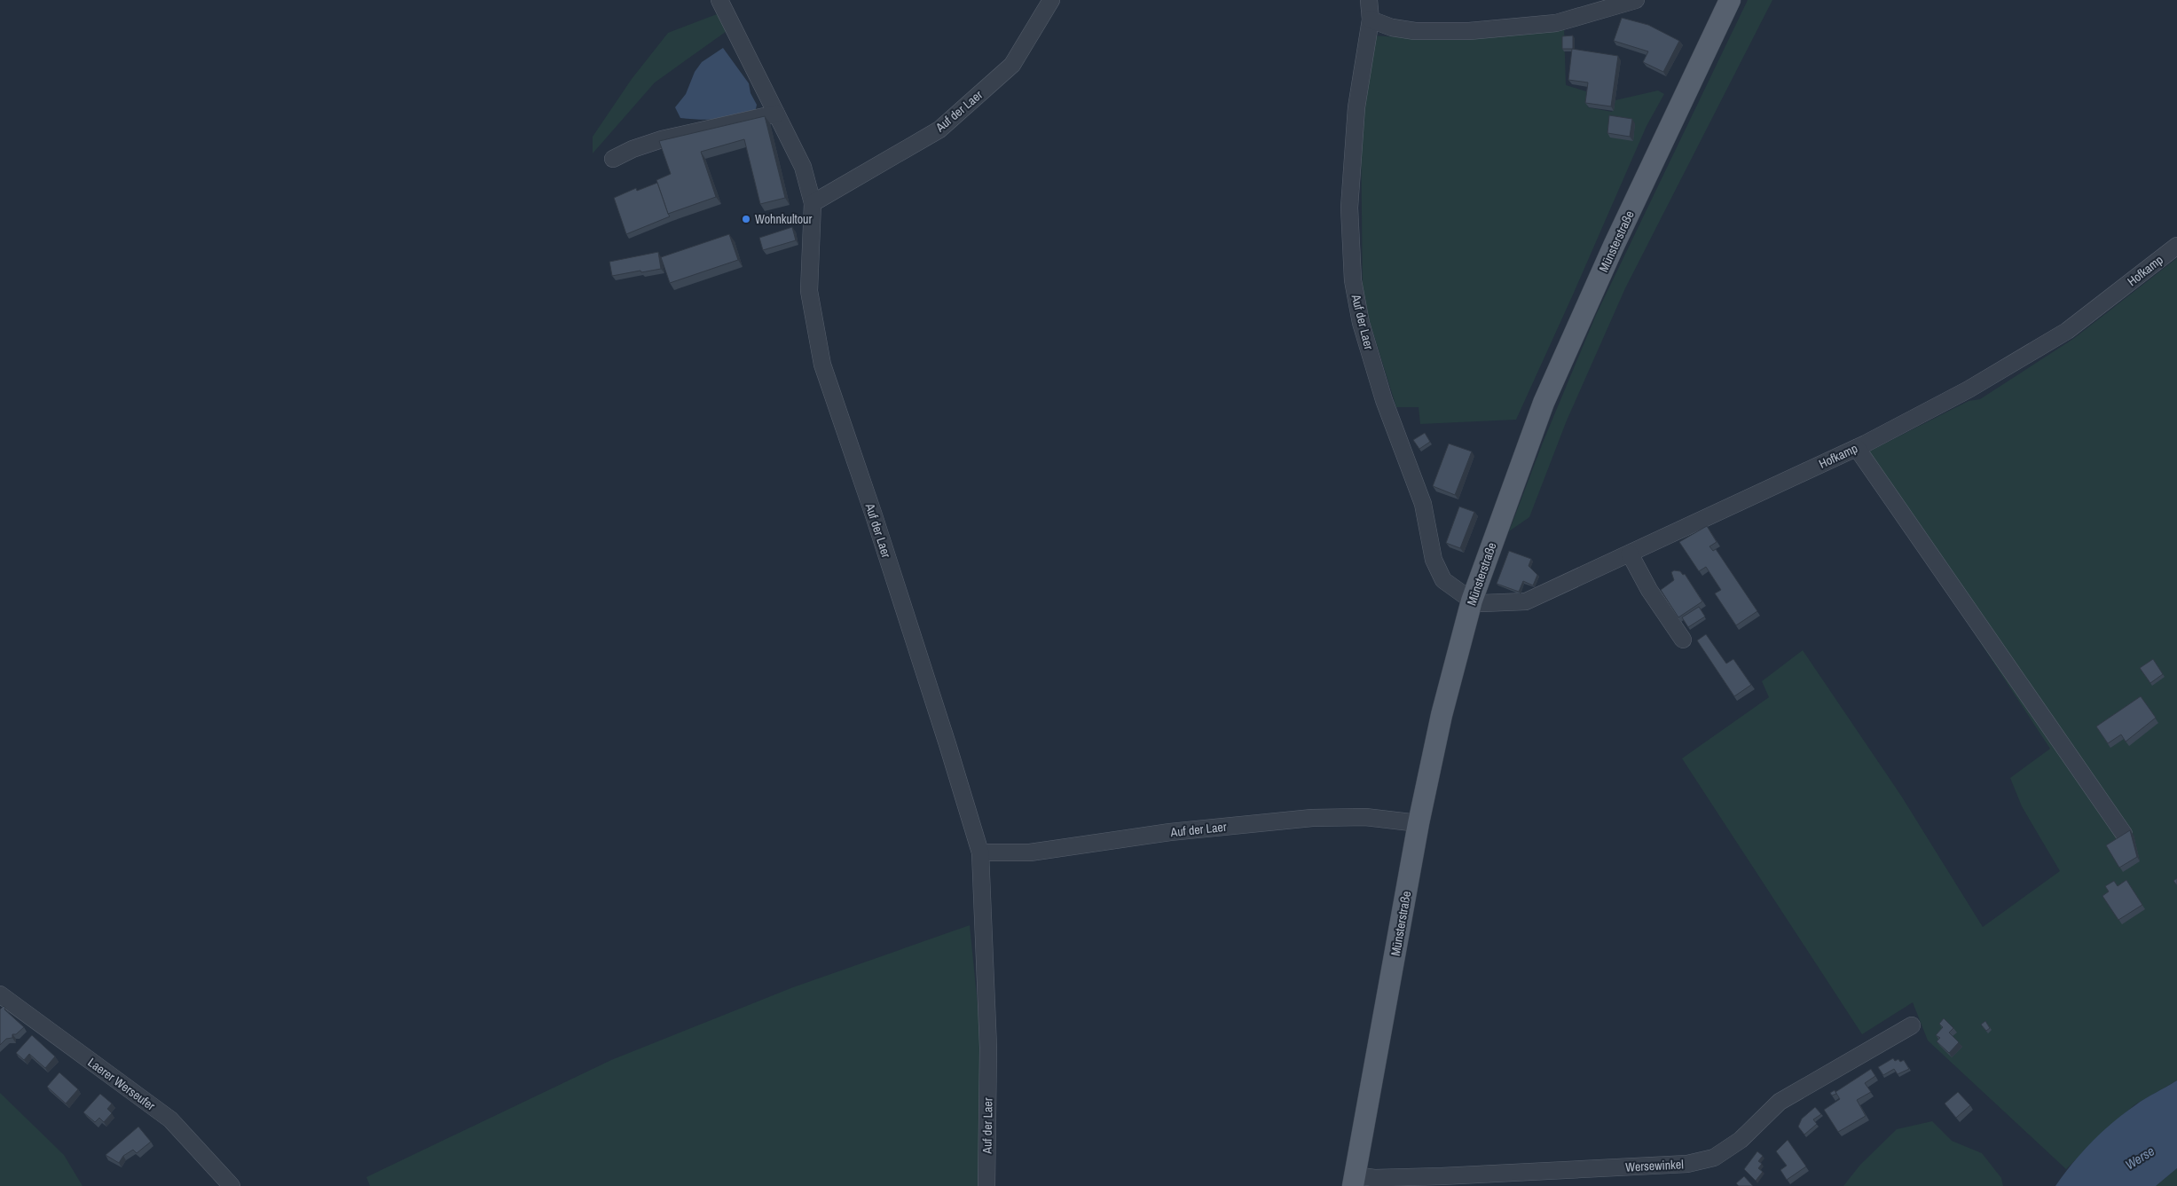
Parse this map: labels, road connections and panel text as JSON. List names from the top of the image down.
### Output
{
  "streets": {
    "main road": ["Münsterstraße"],
    "street": [
      "Auf der Laer",
      "Hofkamp",
      "Laerer Werseufer",
      "Wersewinkel"
    ]
  },
  "crossings": [
    ["Auf der Laer", "Münsterstraße"],
    ["Auf der Laer", "Hofkamp"],
    ["Münsterstraße", "Hofkamp"],
    ["Münsterstraße", "Wersewinkel"]
  ],
  "water": ["Werse"],
  "places": ["Wohnkultour"]
}
